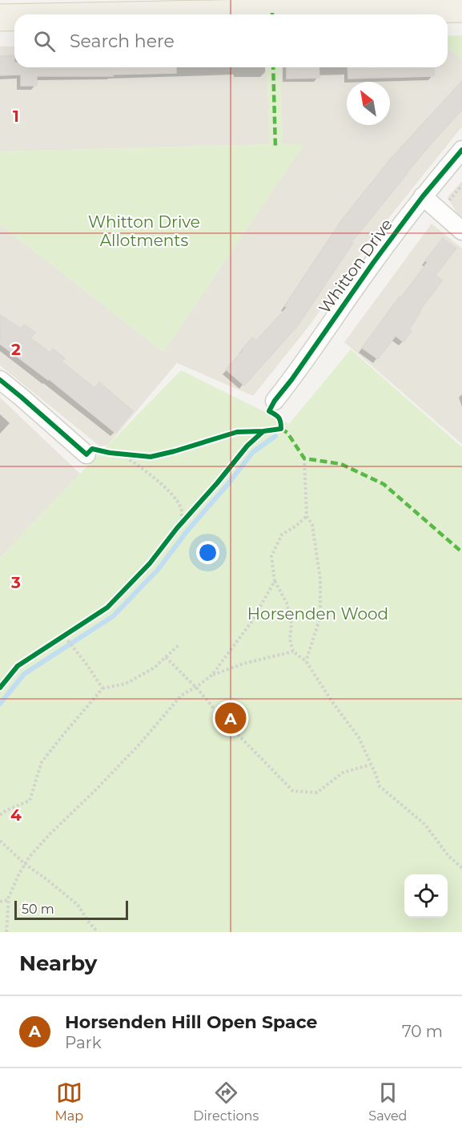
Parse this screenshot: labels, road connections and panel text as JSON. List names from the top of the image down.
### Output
{
  "streets": {
    "street": ["Whitton Drive"]
  },
  "parks": ["Whitton Drive Allotments", "Horsenden Wood"],
  "scale_bar": "50 m",
  "north": "top left",
  "page": {
    "search": "Search here",
    "pins": "A",
    "scale": "50 m",
    "heading": "Nearby",
    "list": [
      {
        "mark": "A",
        "name": "Horsenden Hill Open Space",
        "note": "Park",
        "value": "70 m"
      }
    ],
    "nav": ["Map", "Directions", "Saved"]
  },
  "grid": {
    "rows": [
      "1",
      "2",
      "3",
      "4"
    ]
  }
}
